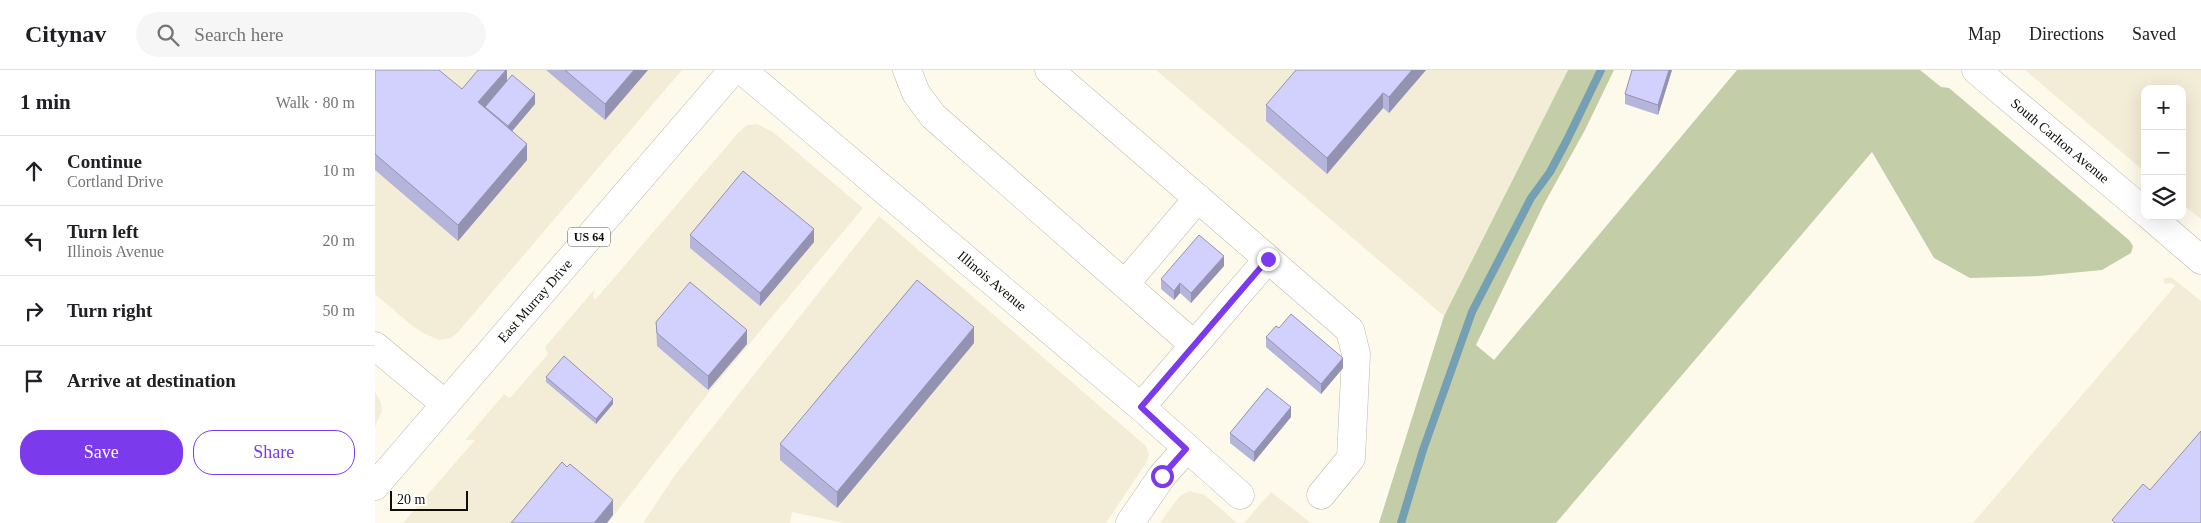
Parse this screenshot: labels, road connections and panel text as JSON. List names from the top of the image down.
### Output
{
  "streets": {
    "main road": [
      "South Carlton Avenue",
      "US 64",
      "Illinois Avenue",
      "East Murray Drive"
    ]
  },
  "scale_bar": "20 m",
  "page": {
    "header": "Citynav",
    "search": "Search here",
    "nav": ["Map", "Directions", "Saved"],
    "heading": ["1 min", "Walk · 80 m"],
    "map_buttons": ["+", "−"],
    "list": [
      ["Continue", "Cortland Drive", "10 m"],
      ["Turn left", "Illinois Avenue", "20 m"],
      ["Turn right", "50 m"],
      "Arrive at destination"
    ],
    "buttons": ["Save", "Share"],
    "scale": "20 m"
  }
}
